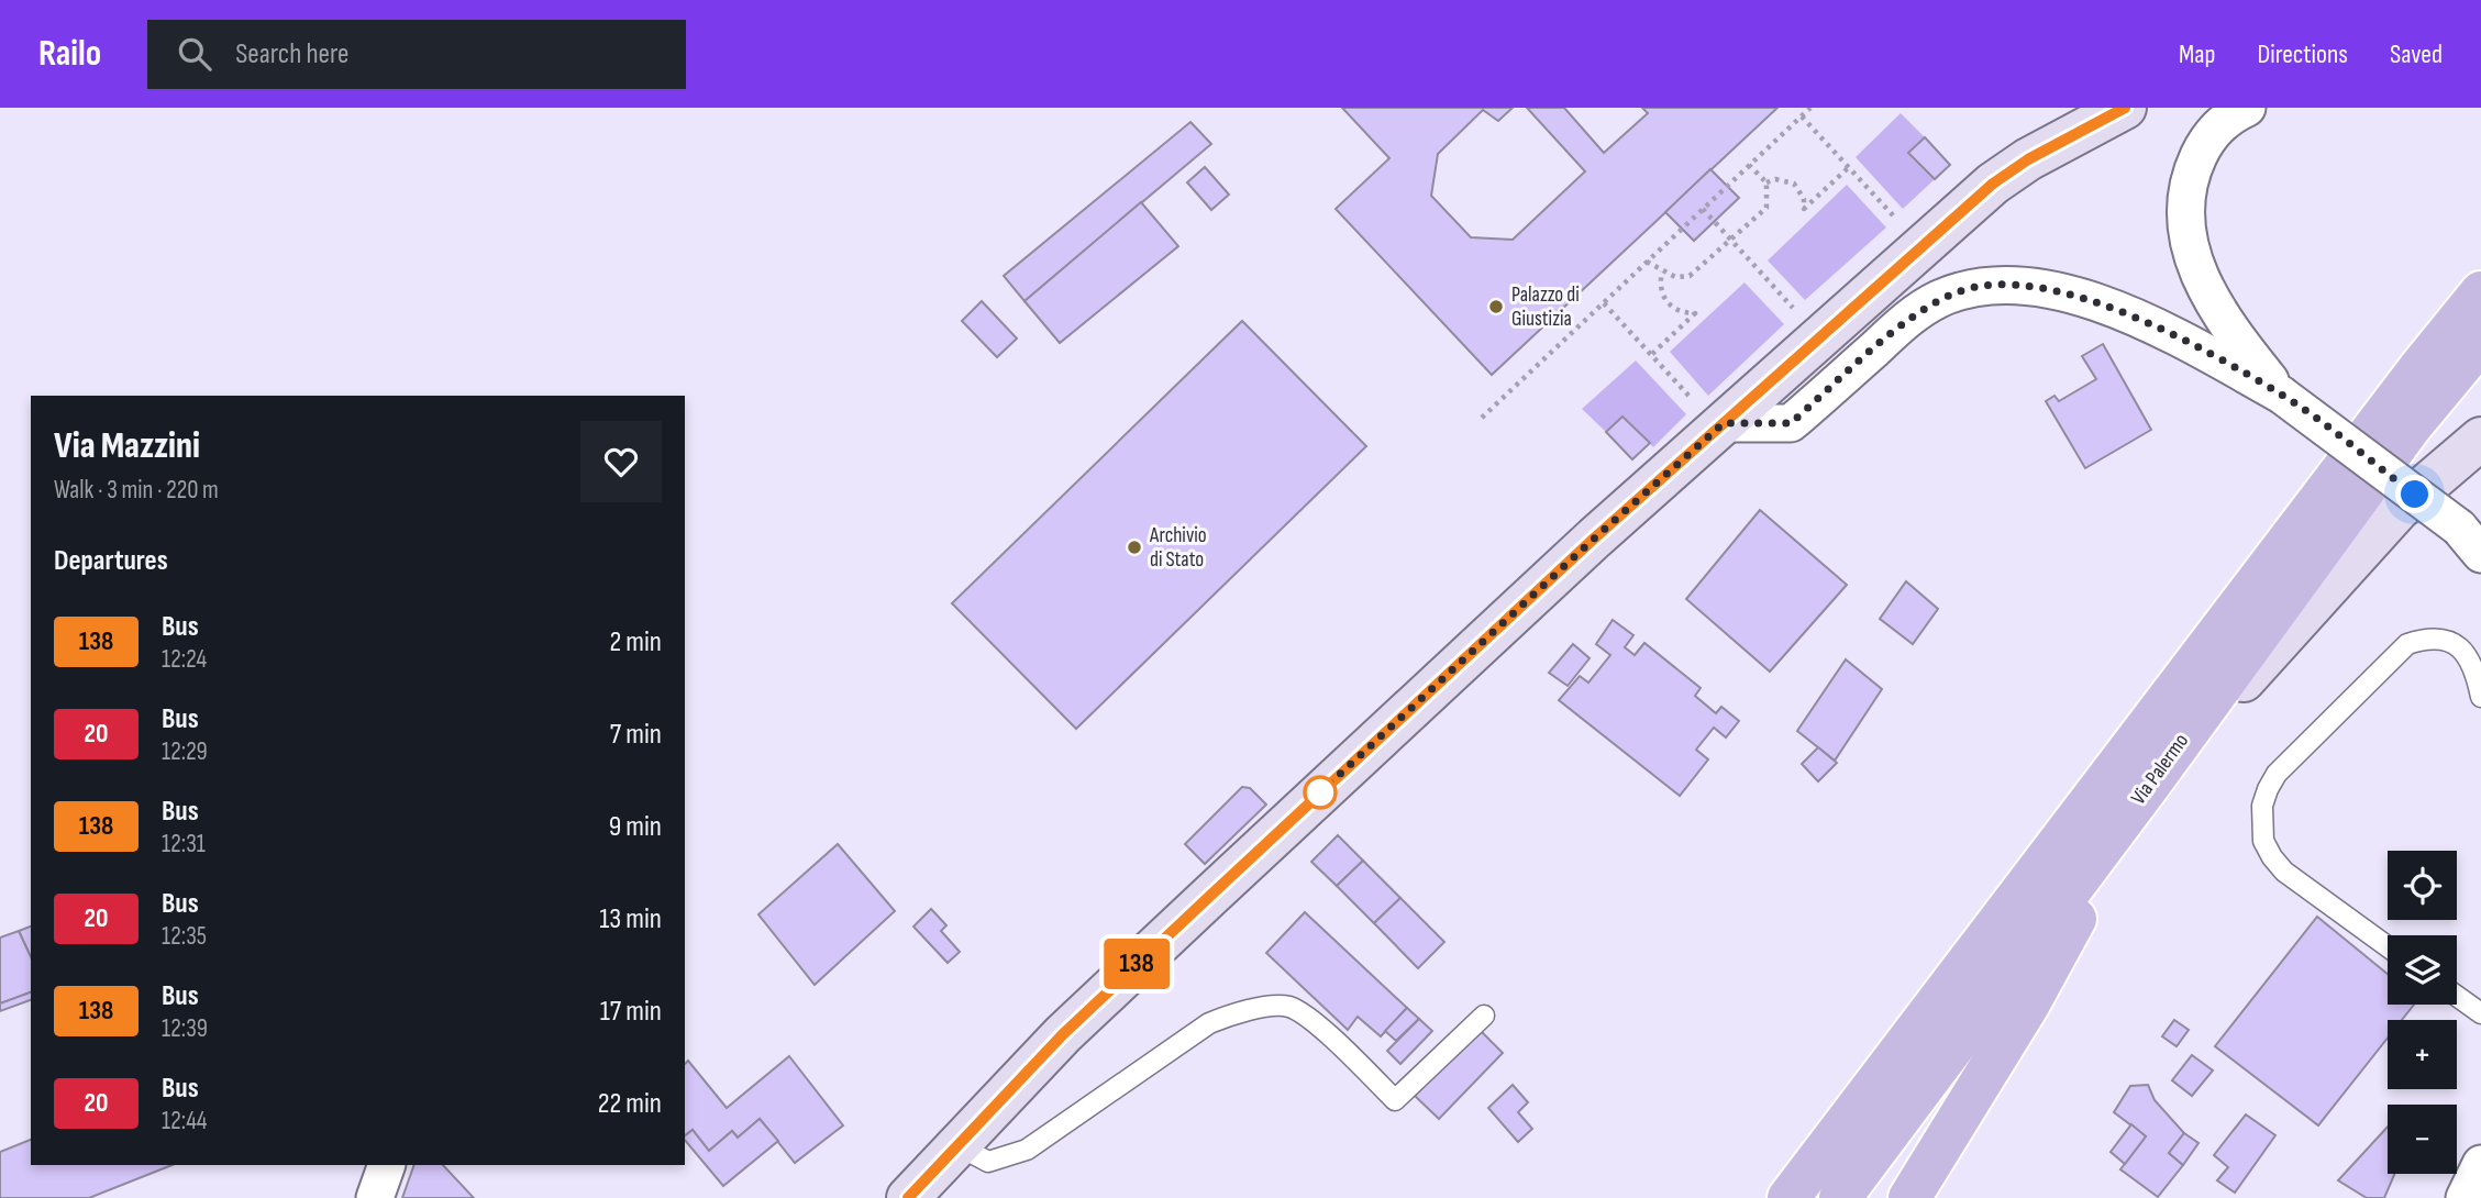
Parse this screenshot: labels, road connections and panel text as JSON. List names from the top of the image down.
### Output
{
  "streets": {
    "main road": ["Via Palermo"]
  },
  "places": ["Palazzo di Giustizia", "Archivio di Stato"],
  "lines": ["bus line 138"],
  "page": {
    "header": "Railo",
    "search": "Search here",
    "nav": ["Map", "Directions", "Saved"],
    "on_map": "138",
    "heading": [
      ["Via Mazzini", "Walk · 3 min · 220 m"],
      "Departures"
    ],
    "list": [
      {
        "mark": "138",
        "name": "Bus",
        "note": "12:24",
        "value": "2 min"
      },
      {
        "mark": "20",
        "name": "Bus",
        "note": "12:29",
        "value": "7 min"
      },
      {
        "mark": "138",
        "name": "Bus",
        "note": "12:31",
        "value": "9 min"
      },
      {
        "mark": "20",
        "name": "Bus",
        "note": "12:35",
        "value": "13 min"
      },
      {
        "mark": "138",
        "name": "Bus",
        "note": "12:39",
        "value": "17 min"
      },
      {
        "mark": "20",
        "name": "Bus",
        "note": "12:44",
        "value": "22 min"
      }
    ],
    "map_buttons": ["+", "−"]
  }
}
